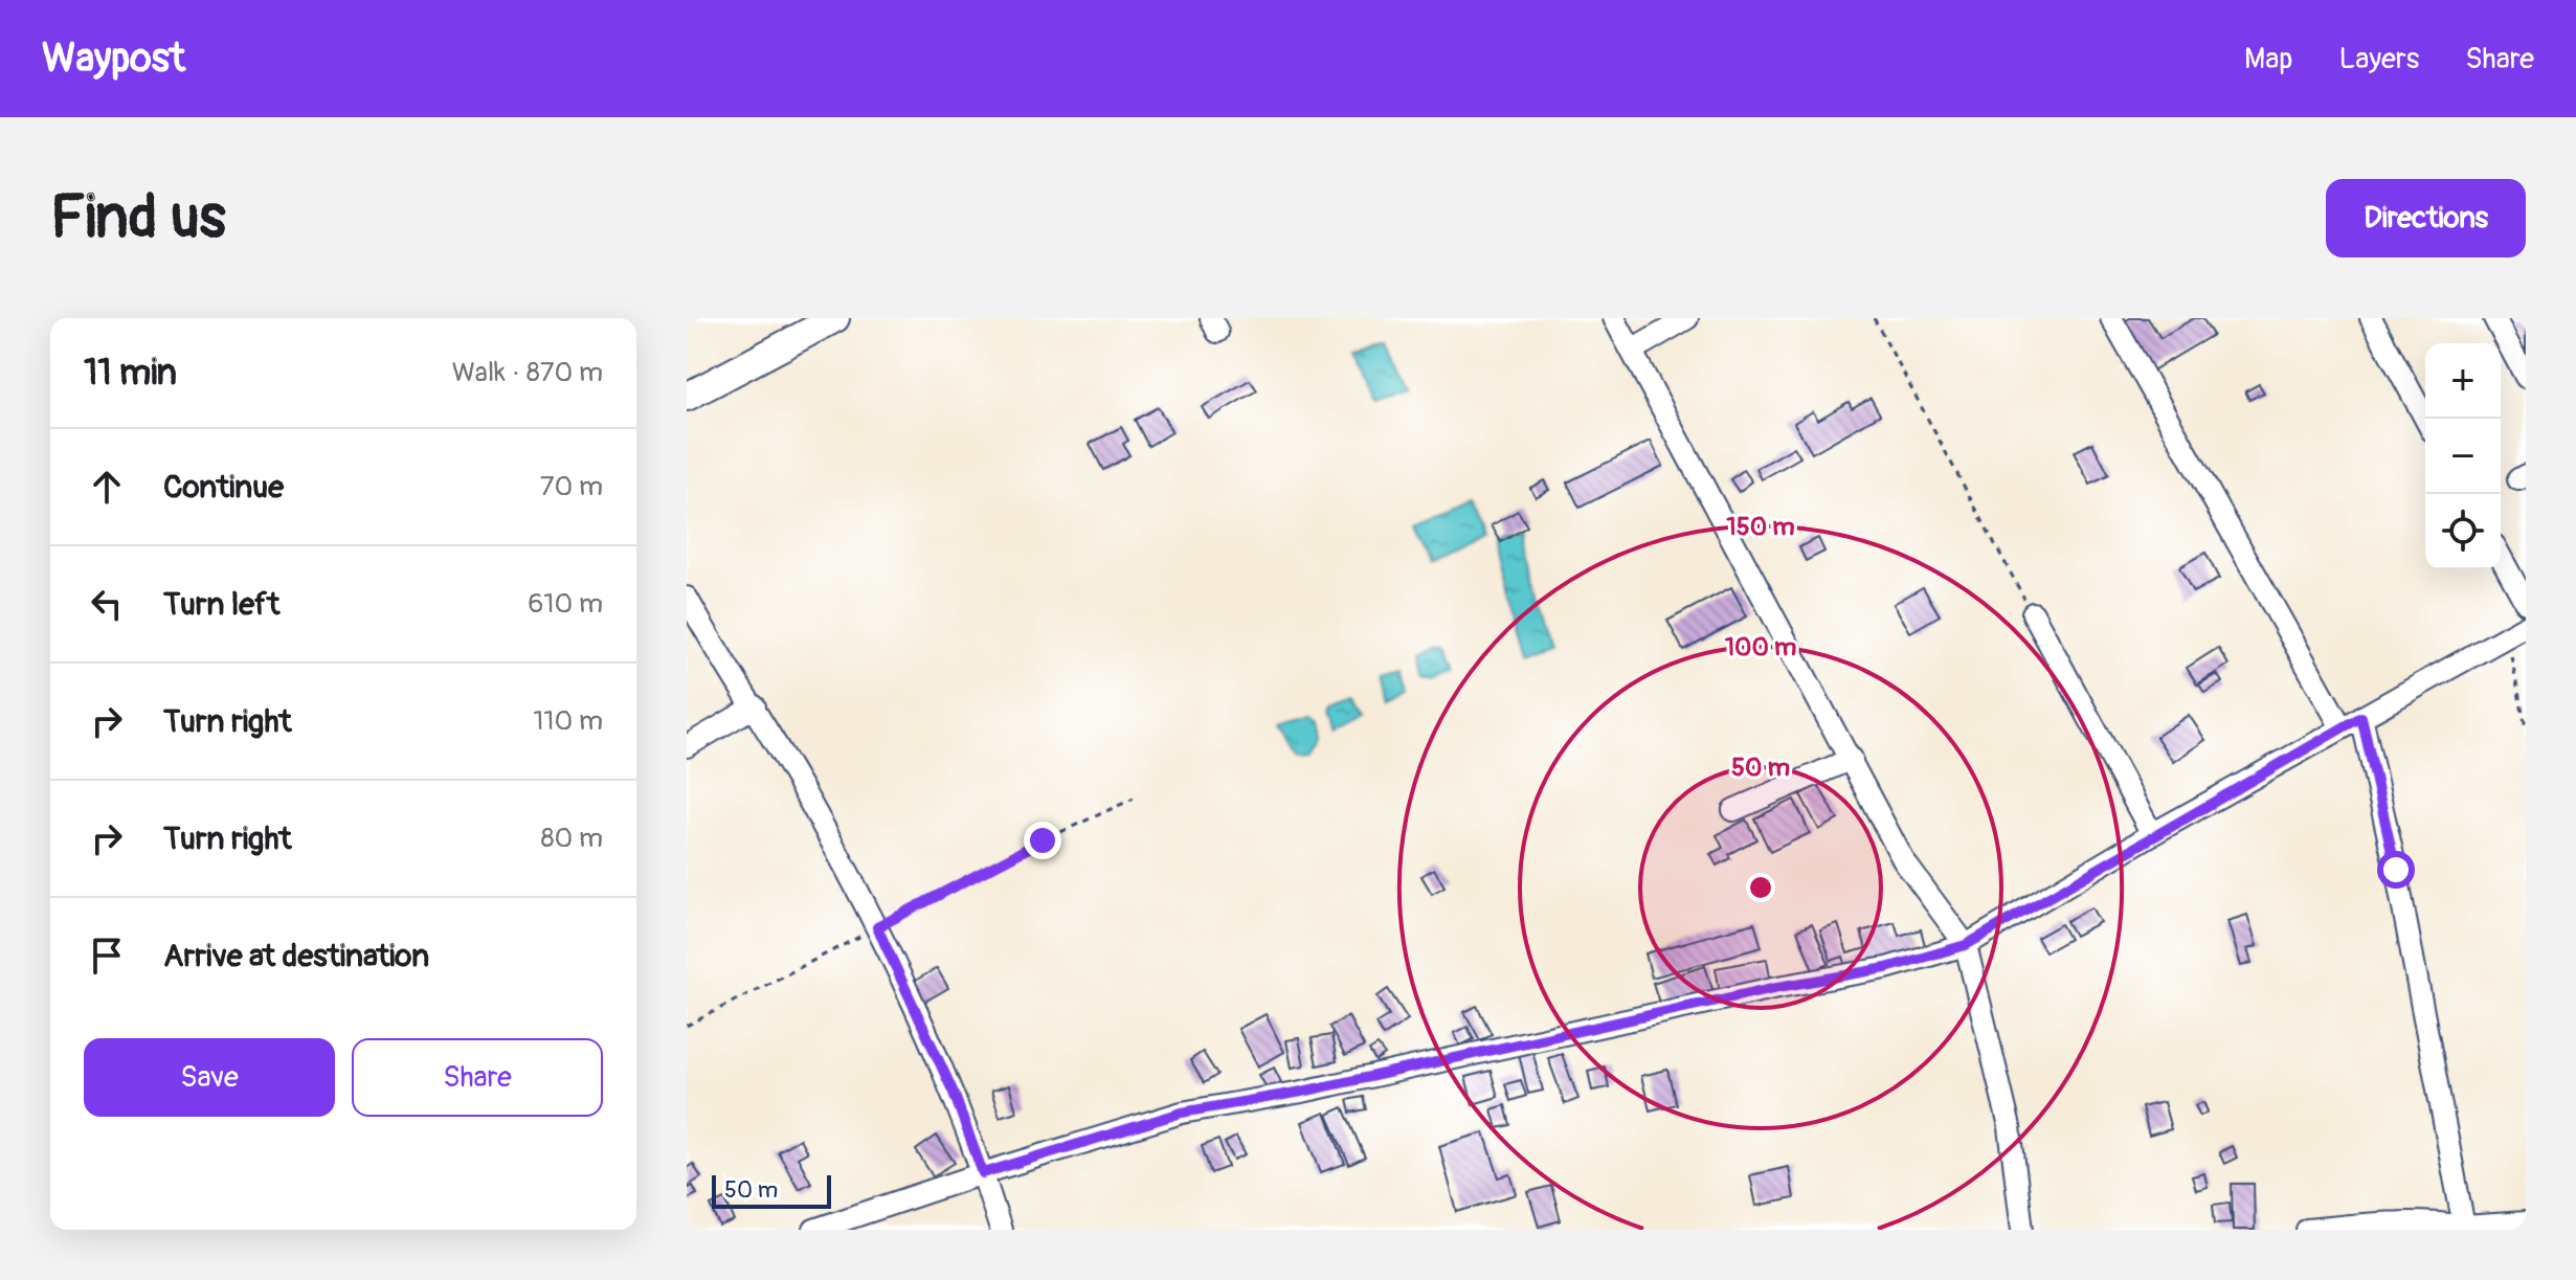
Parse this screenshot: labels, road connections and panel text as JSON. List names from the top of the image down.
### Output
{
  "scale_bar": "50 m",
  "page": {
    "header": "Waypost",
    "nav": ["Map", "Layers", "Share"],
    "buttons": [
      "Directions",
      ["Save", "Share"]
    ],
    "title": "Find us",
    "heading": ["11 min", "Walk · 870 m"],
    "map_buttons": ["+", "−"],
    "list": [
      ["Continue", "70 m"],
      ["Turn left", "610 m"],
      ["Turn right", "110 m"],
      ["Turn right", "80 m"],
      "Arrive at destination"
    ],
    "scale": "50 m"
  },
  "rings": ["150 m", "100 m", "50 m"]
}
